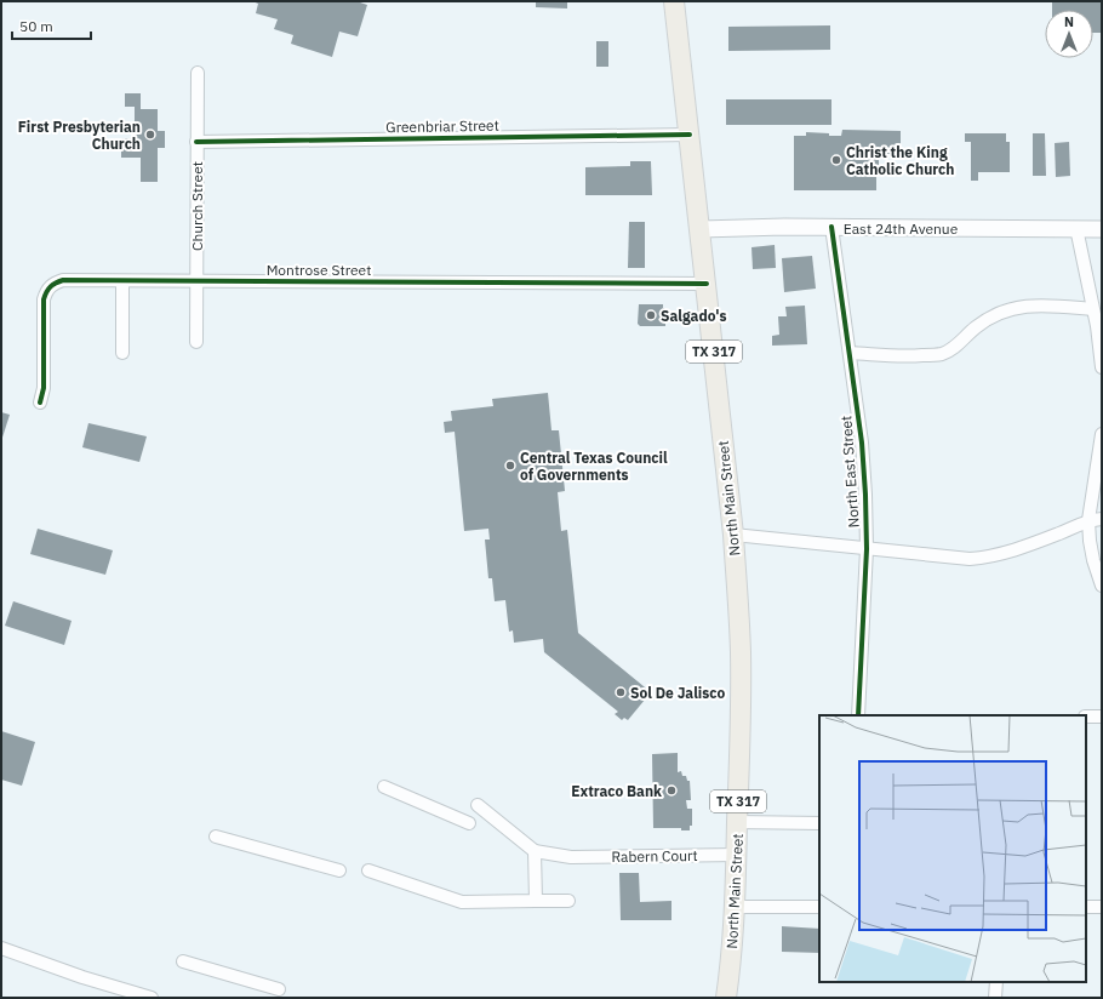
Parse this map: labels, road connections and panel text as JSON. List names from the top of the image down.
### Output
{
  "streets": {
    "main road": ["TX 317", "North Main Street"],
    "street": [
      "Greenbriar Street",
      "Church Street",
      "East 24th Avenue",
      "Montrose Street",
      "North East Street",
      "Rabern Court"
    ]
  },
  "crossings": [
    ["Greenbriar Street", "Church Street"],
    ["Greenbriar Street", "North Main Street"],
    ["Church Street", "Montrose Street"],
    ["East 24th Avenue", "North East Street"],
    ["East 24th Avenue", "North Main Street"],
    ["Montrose Street", "North Main Street"],
    ["North Main Street", "Rabern Court"]
  ],
  "places": [
    "First Presbyterian Church",
    "Christ the King Catholic Church",
    "Salgado's",
    "Central Texas Council of Governments",
    "Sol De Jalisco",
    "Extraco Bank"
  ],
  "scale_bar": "50 m",
  "north": "top"
}
